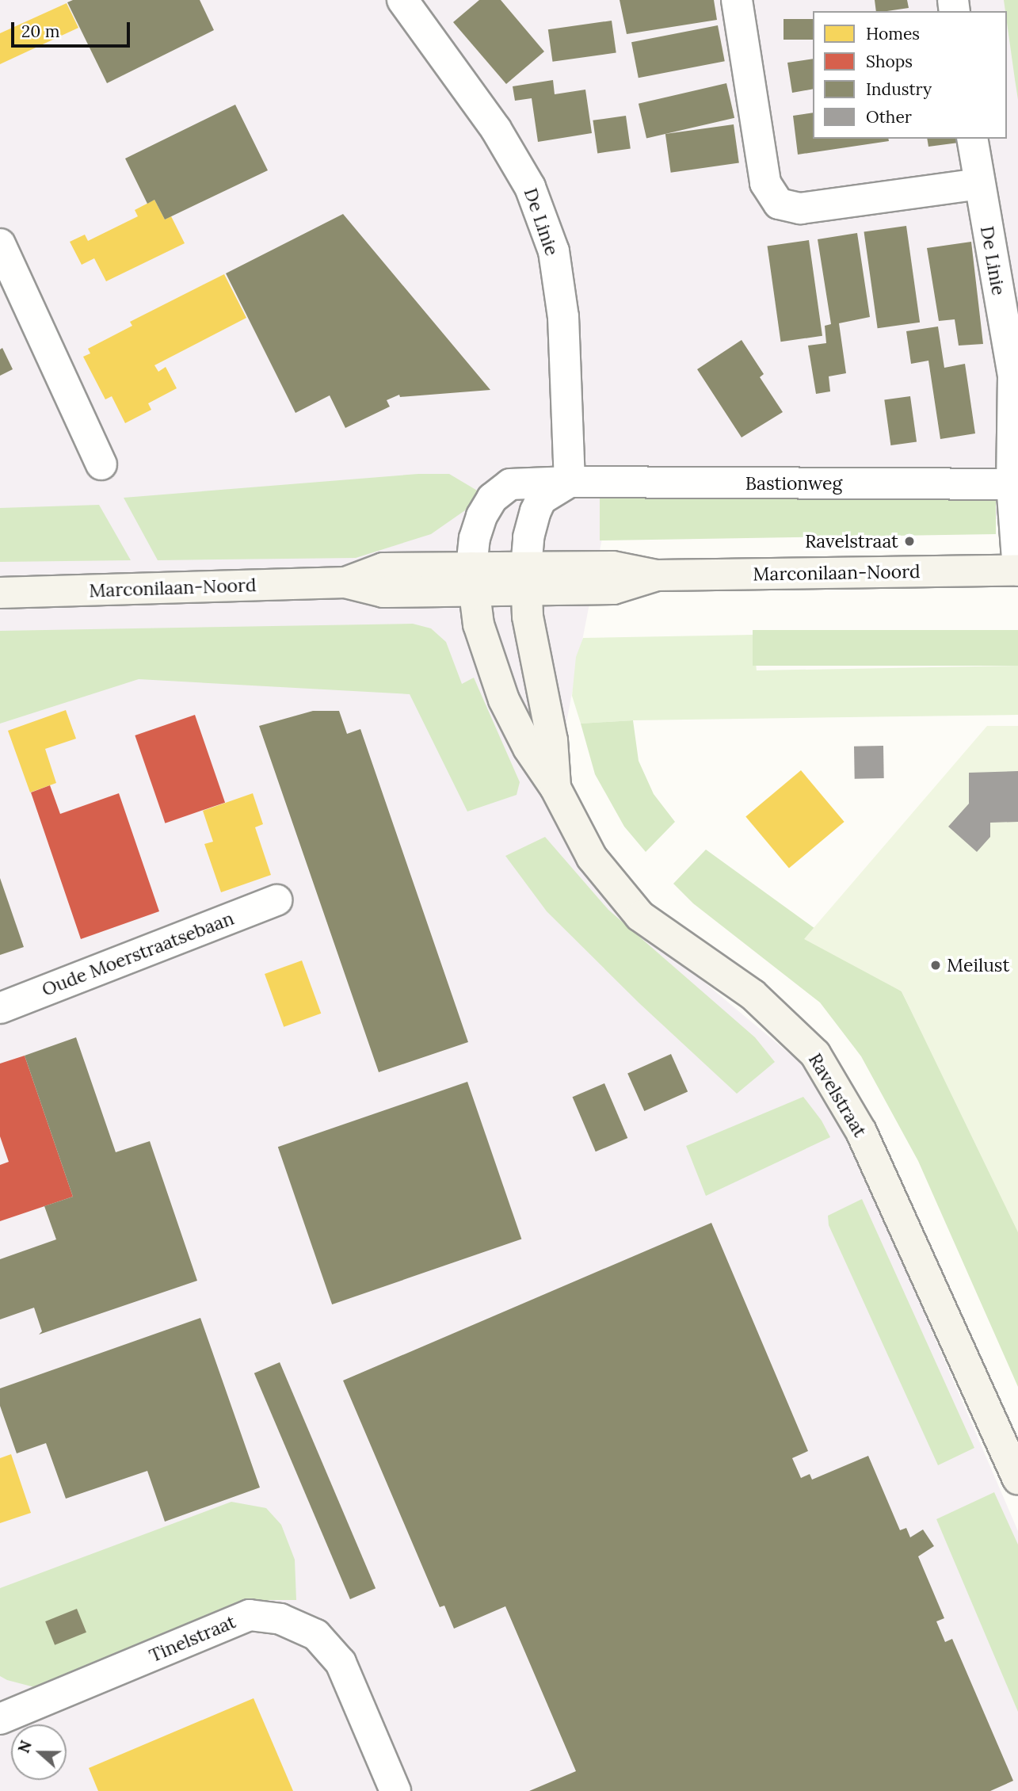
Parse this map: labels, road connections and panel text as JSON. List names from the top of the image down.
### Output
{
  "streets": {
    "street": [
      "De Linie",
      "Bastionweg",
      "Marconilaan-Noord",
      "Oude Moerstraatsebaan",
      "Ravelstraat",
      "Tinelstraat"
    ]
  },
  "crossings": [
    ["De Linie", "Bastionweg"],
    ["De Linie", "Marconilaan-Noord"],
    ["Bastionweg", "Marconilaan-Noord"],
    ["Bastionweg", "Ravelstraat"],
    ["Marconilaan-Noord", "Ravelstraat"]
  ],
  "places": ["Ravelstraat", "Meilust"],
  "legend": [
    "Homes",
    "Shops",
    "Industry",
    "Other"
  ],
  "scale_bar": "20 m",
  "north": "left"
}
